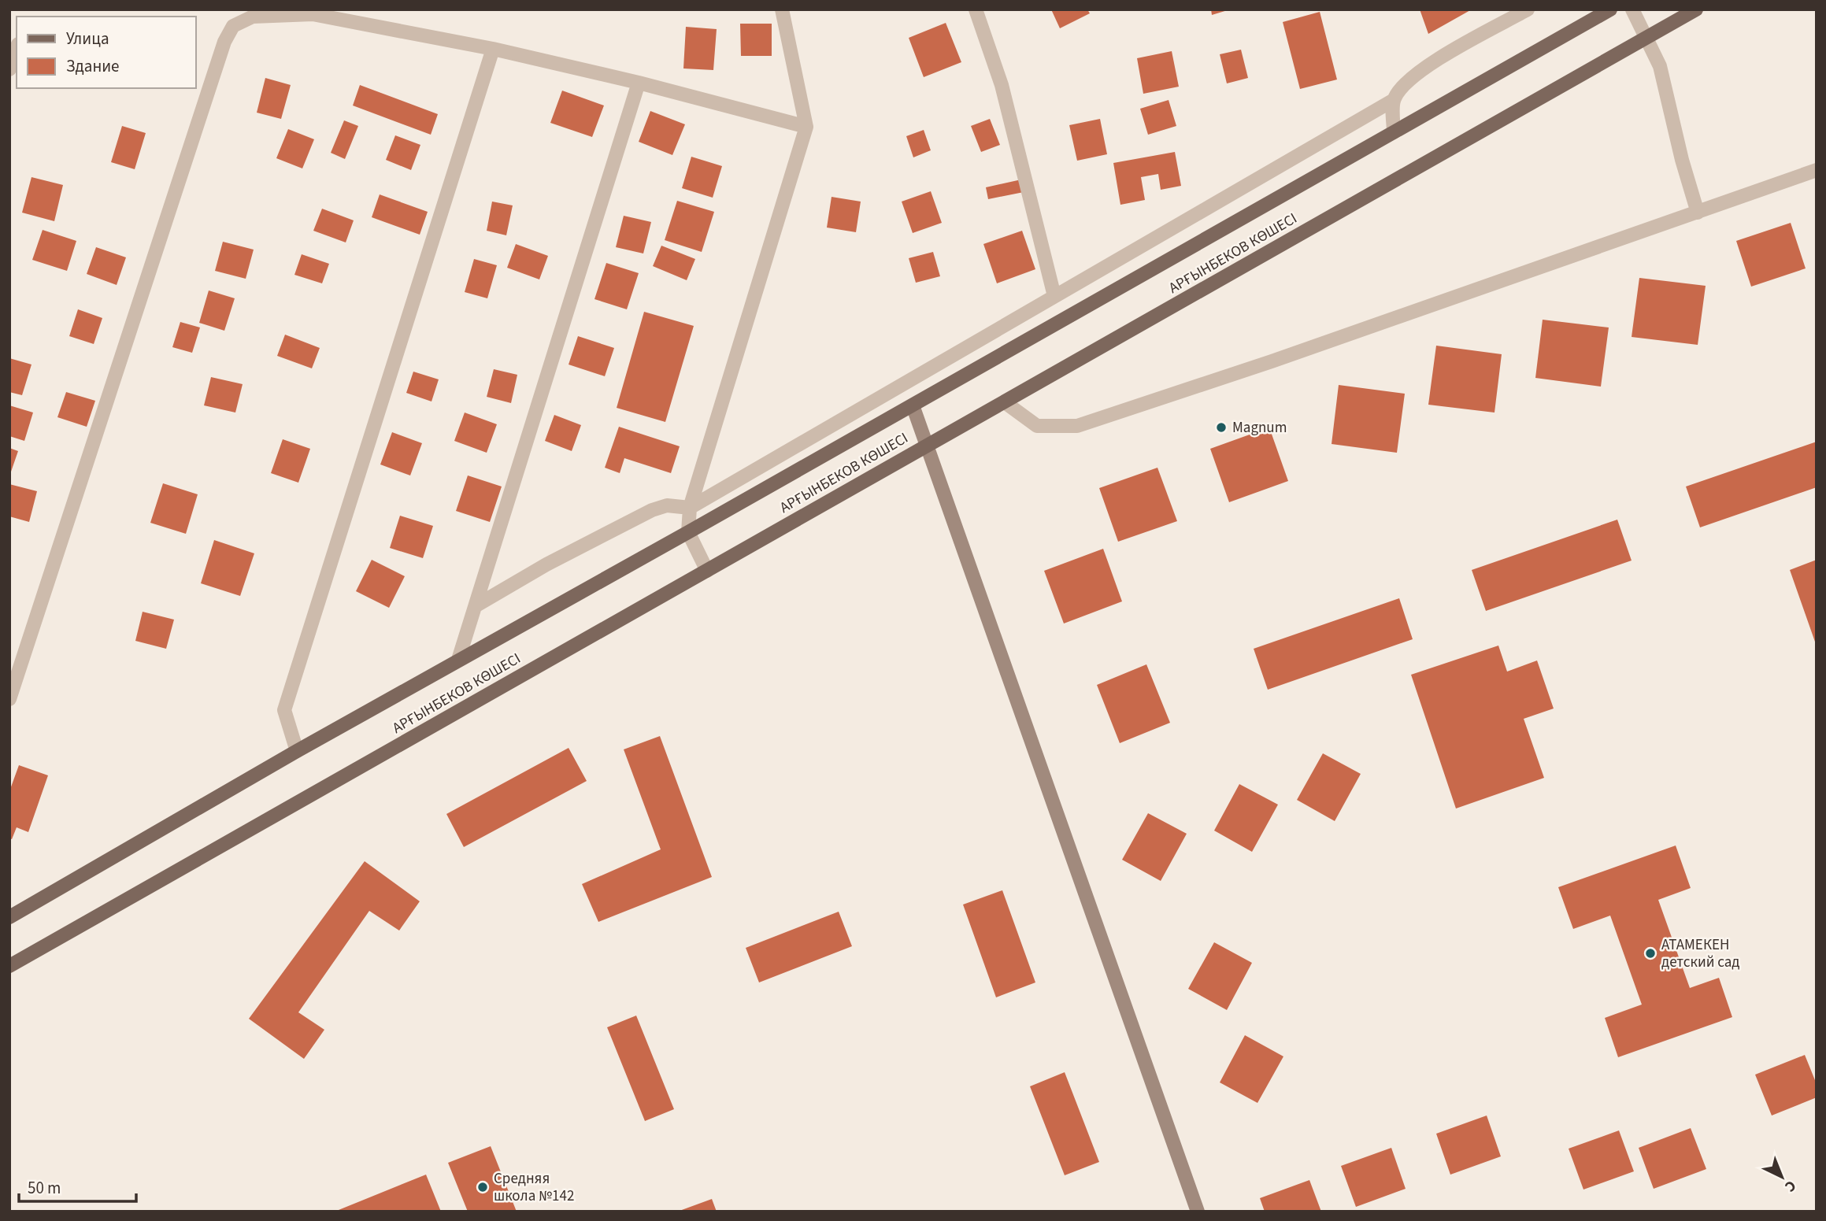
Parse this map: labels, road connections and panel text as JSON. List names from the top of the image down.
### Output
{
  "streets": {
    "main road": ["АРҒЫНБЕКОВ КӨШЕСІ"]
  },
  "places": ["Magnum", "АТАМЕКЕН детский сад", "Средняя школа №142"],
  "legend": ["Улица", "Здание"],
  "scale_bar": "50 m",
  "north": "bottom right"
}
